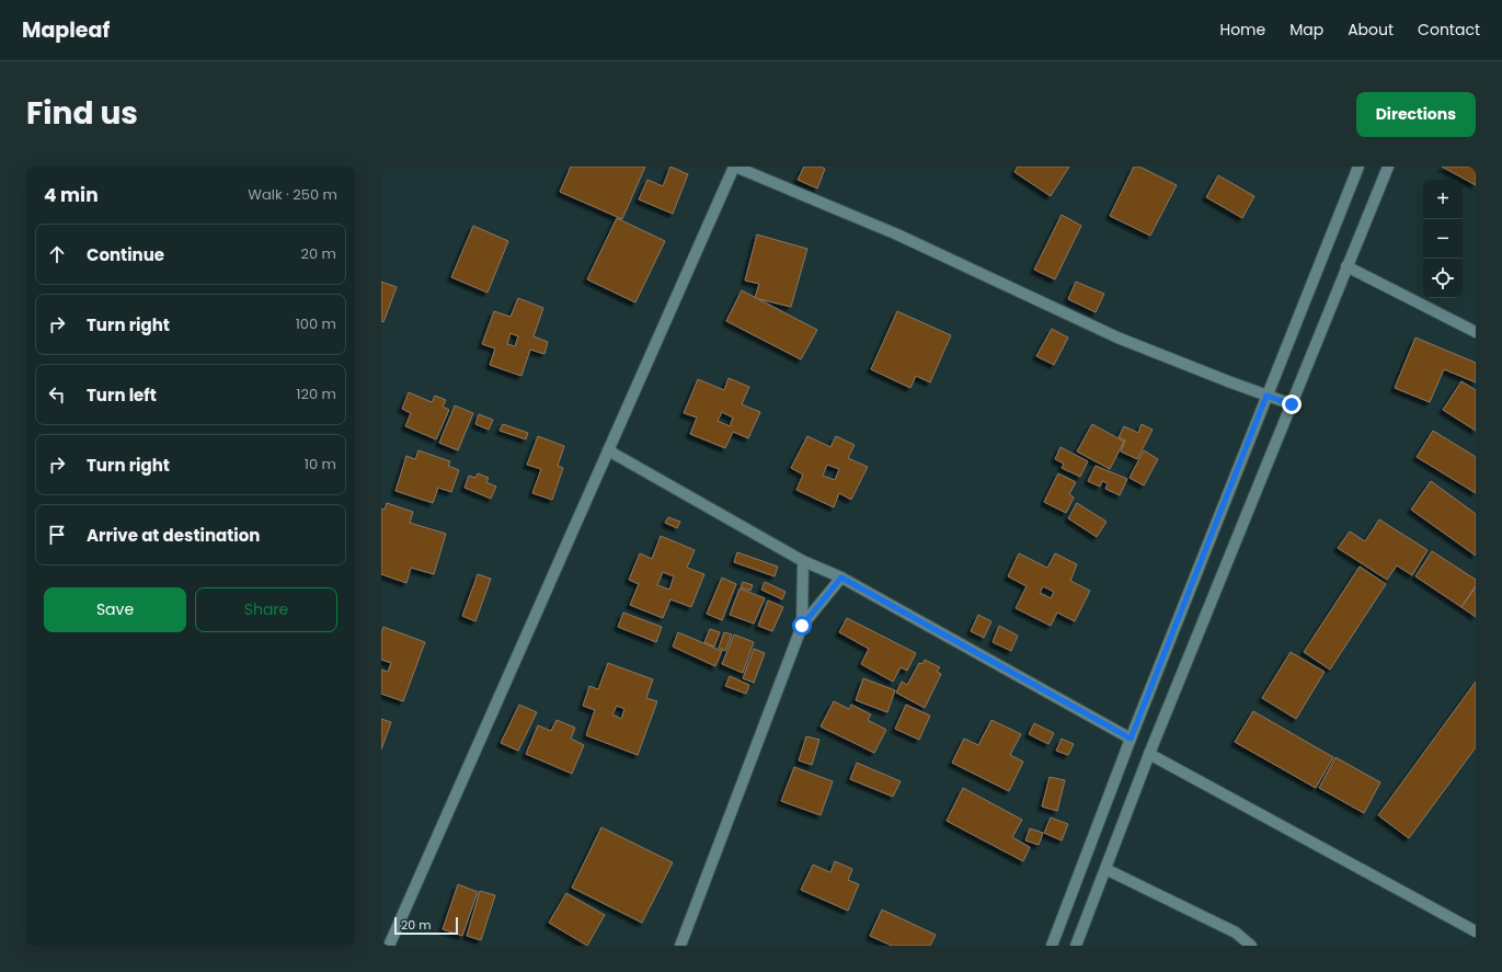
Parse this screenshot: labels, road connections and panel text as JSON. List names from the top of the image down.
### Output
{
  "scale_bar": "20 m",
  "page": {
    "header": "Mapleaf",
    "nav": [
      "Home",
      "Map",
      "About",
      "Contact"
    ],
    "title": "Find us",
    "buttons": [
      "Directions",
      ["Save", "Share"]
    ],
    "heading": ["4 min", "Walk · 250 m"],
    "map_buttons": ["+", "−"],
    "list": [
      ["Continue", "20 m"],
      ["Turn right", "100 m"],
      ["Turn left", "120 m"],
      ["Turn right", "10 m"],
      "Arrive at destination"
    ],
    "scale": "20 m"
  }
}
